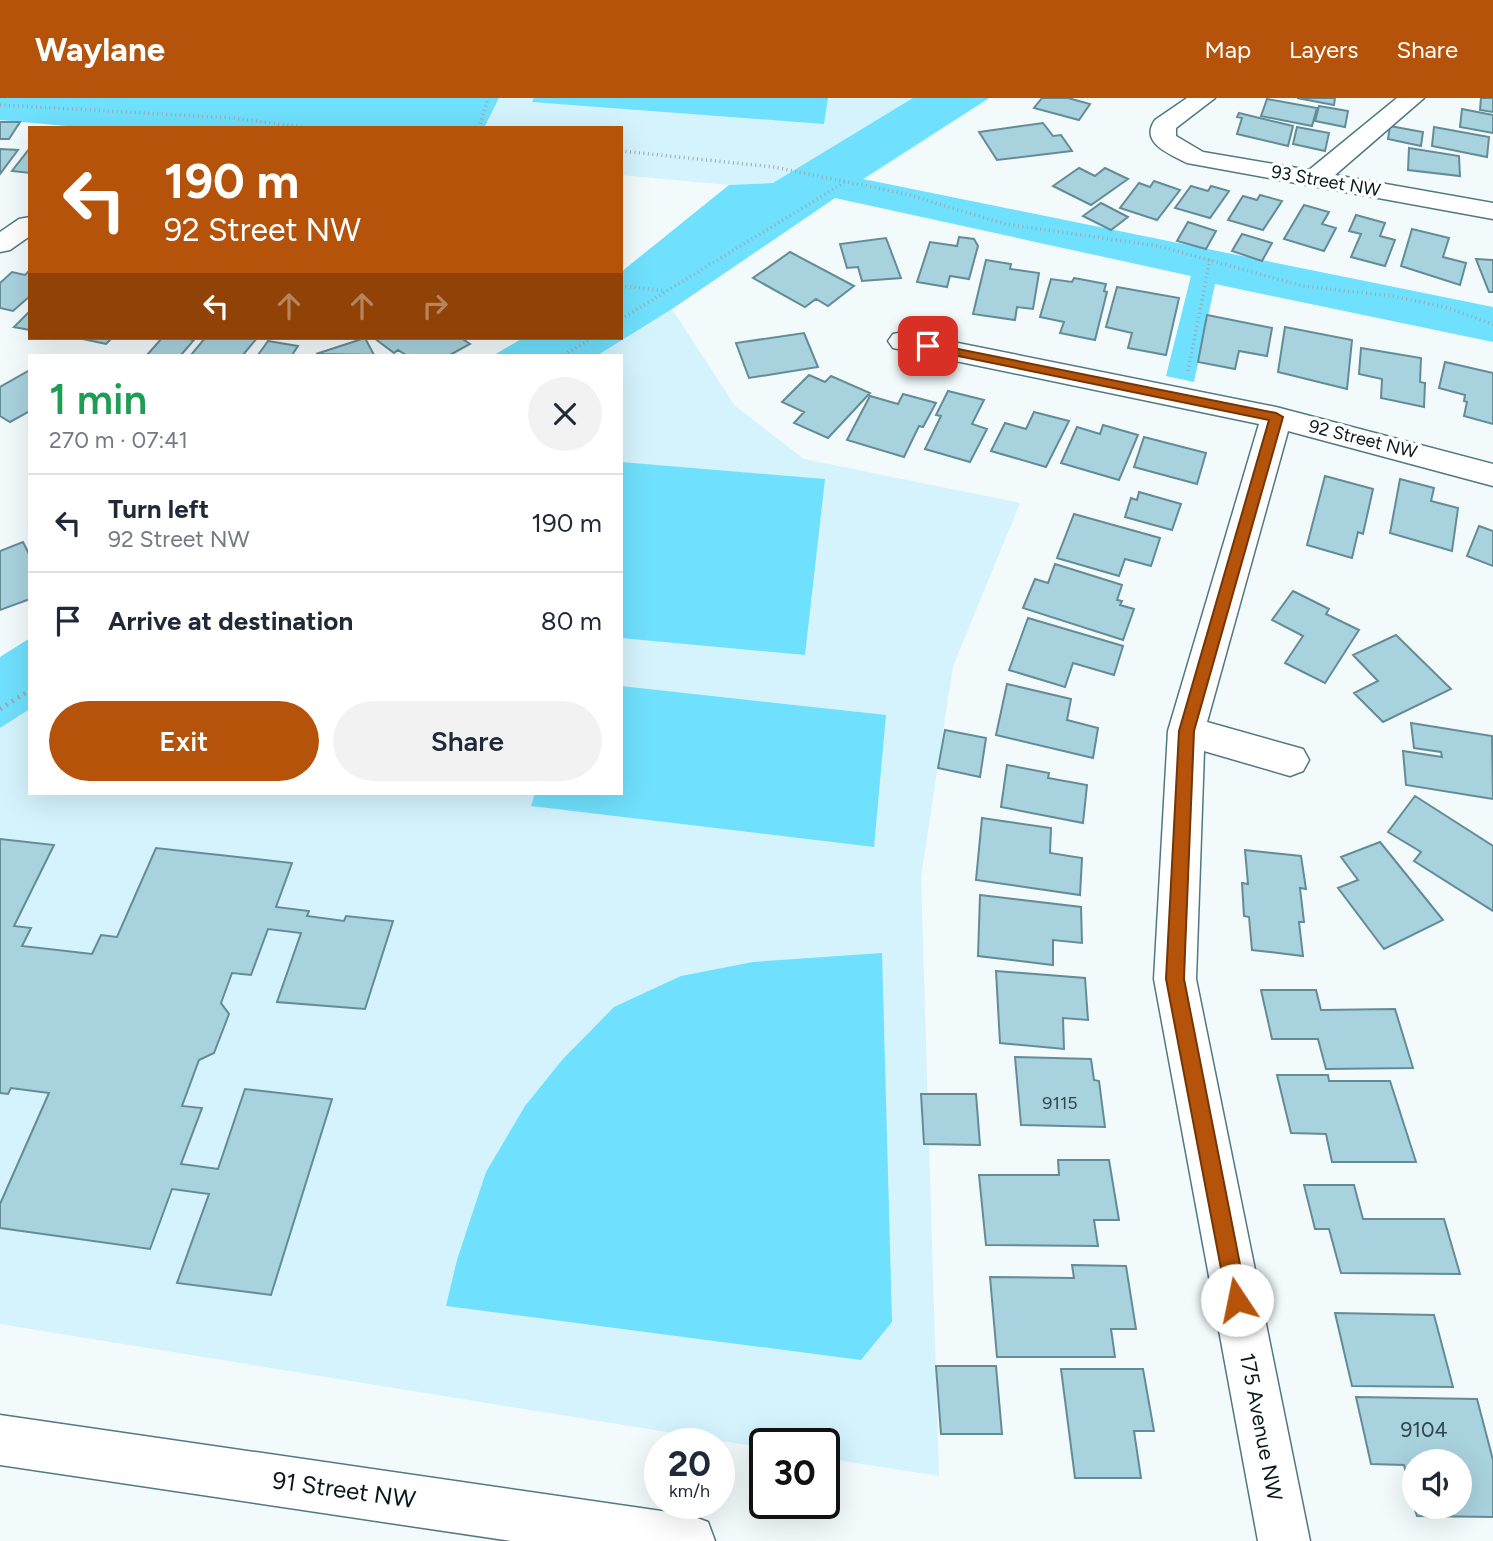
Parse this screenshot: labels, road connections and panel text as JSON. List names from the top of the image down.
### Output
{
  "streets": {
    "street": [
      "93 Street NW",
      "92 Street NW",
      "175 Avenue NW",
      "91 Street NW"
    ]
  },
  "crossings": [
    ["92 Street NW", "175 Avenue NW"]
  ],
  "house_numbers": ["9115", "9104"],
  "page": {
    "header": "Waylane",
    "nav": ["Map", "Layers", "Share"],
    "turn": ["190 m", "92 Street NW"],
    "heading": ["1 min", "270 m · 07:41"],
    "list": [
      {
        "name": "Turn left",
        "note": "92 Street NW",
        "value": "190 m"
      },
      {
        "name": "Arrive at destination",
        "value": "80 m"
      }
    ],
    "buttons": ["Exit", "Share"],
    "speed": "20 km/h",
    "limit": "30"
  }
}
